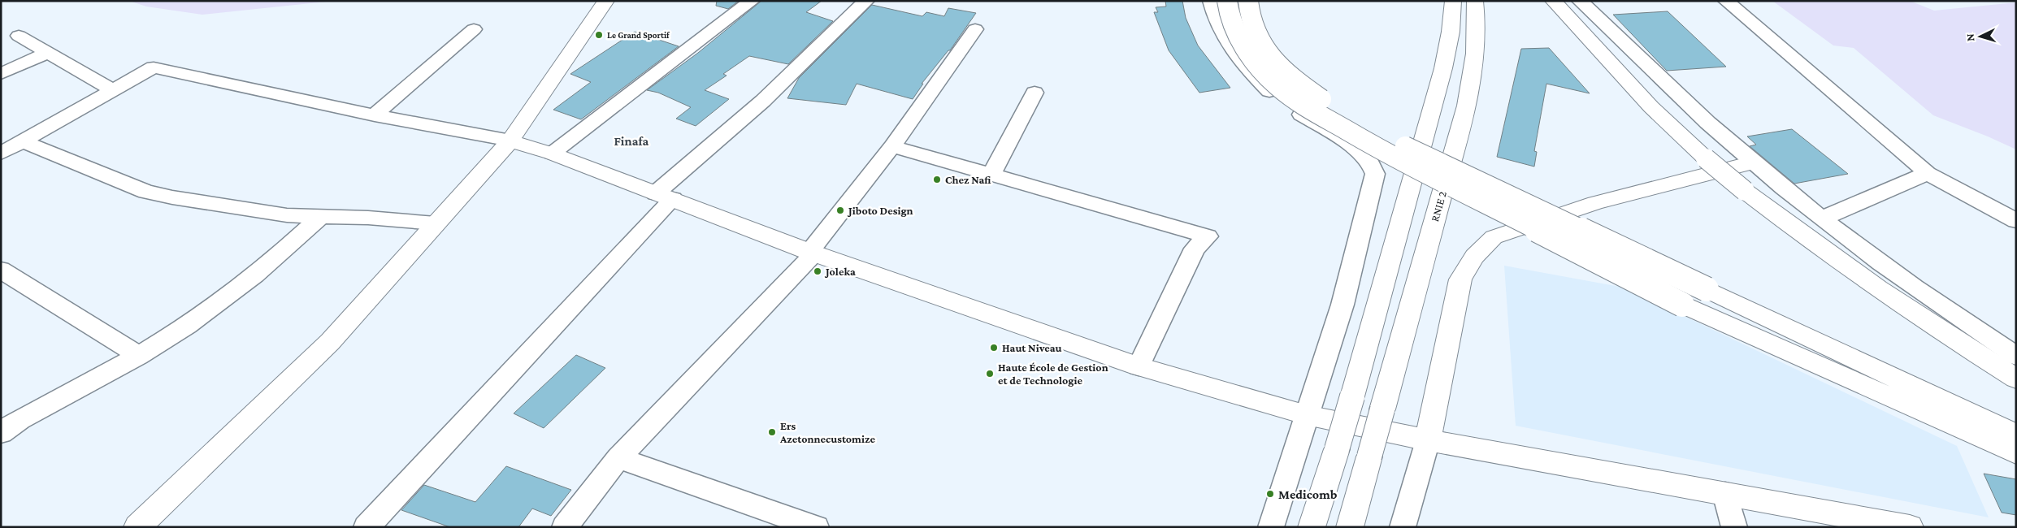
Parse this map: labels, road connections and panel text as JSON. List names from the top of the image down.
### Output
{
  "streets": {
    "main road": ["RNIE 2"]
  },
  "districts": ["Finafa"],
  "places": [
    "Le Grand Sportif",
    "Chez Nafi",
    "Jiboto Design",
    "Joleka",
    "Haut Niveau",
    "Haute École de Gestion et de Technologie",
    "Ers Azetonnecustomize",
    "Medicomb"
  ],
  "north": "left"
}
